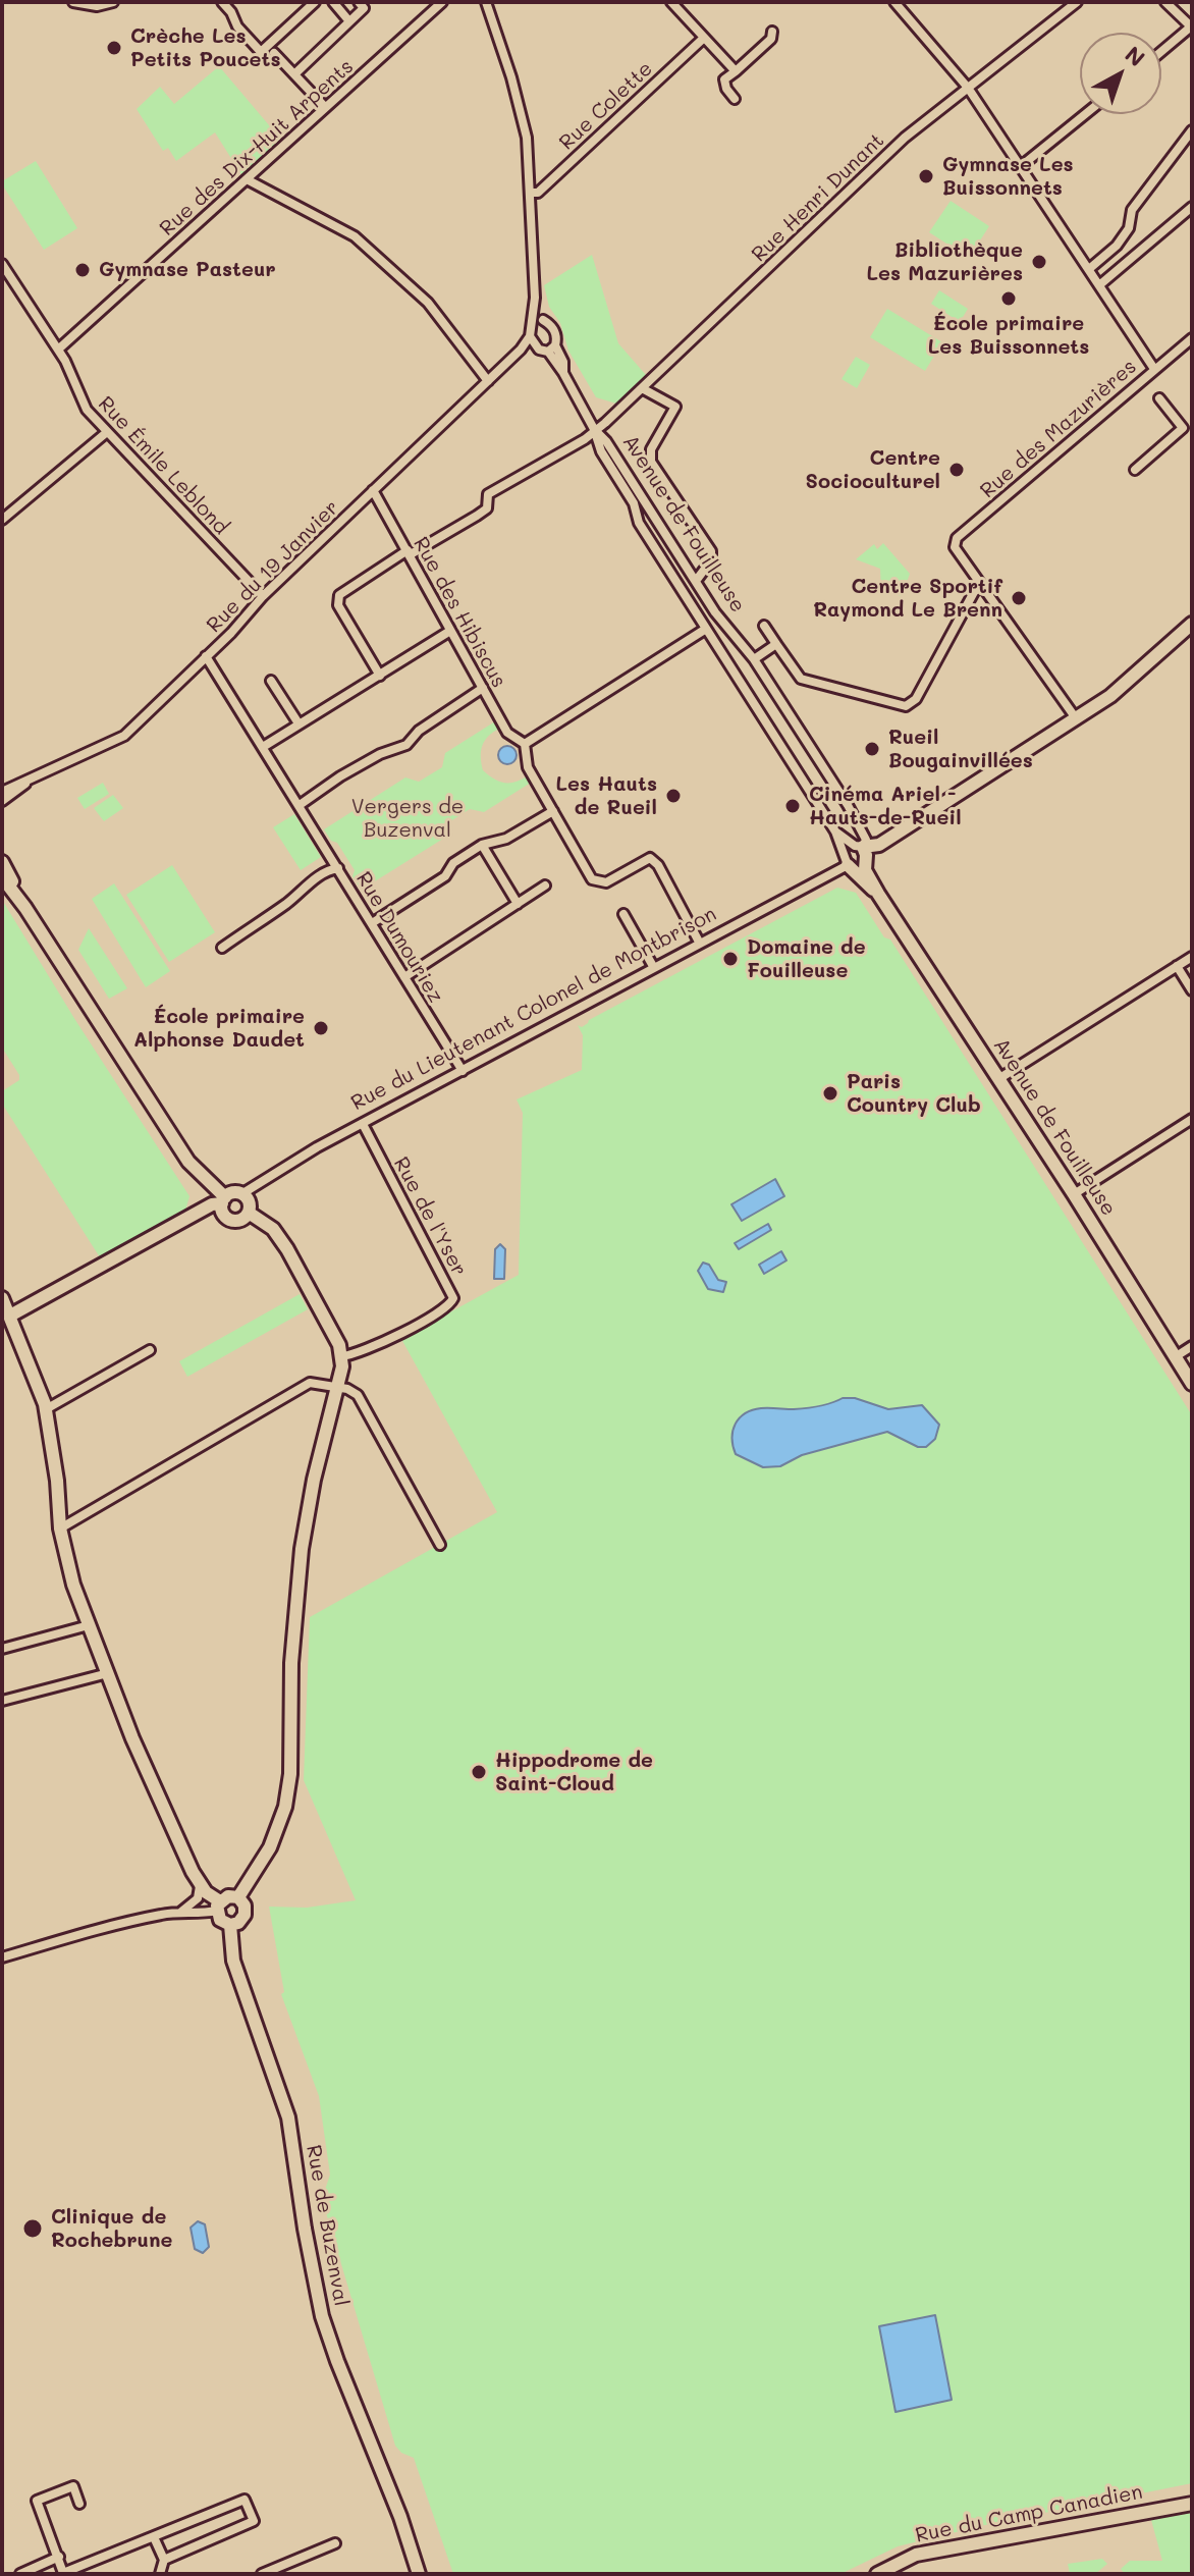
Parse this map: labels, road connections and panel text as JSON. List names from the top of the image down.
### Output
{
  "streets": {
    "main road": ["Avenue de Fouilleuse", "Rue de Buzenval", "Rue du Camp Canadien"],
    "street": [
      "Rue Colette",
      "Rue des Dix-Huit Arpents",
      "Rue Henri Dunant",
      "Rue des Mazurières",
      "Rue Émile Leblond",
      "Rue du 19 Janvier",
      "Rue des Hibiscus",
      "Rue Dumouriez",
      "Rue du Lieutenant Colonel de Montbrison",
      "Rue de l'Yser"
    ]
  },
  "crossings": [
    ["Rue des Dix-Huit Arpents", "Rue Émile Leblond"],
    ["Rue Henri Dunant", "Rue des Mazurières"],
    ["Rue Henri Dunant", "Avenue de Fouilleuse"],
    ["Rue Henri Dunant", "Rue des Hibiscus"],
    ["Rue Émile Leblond", "Rue du 19 Janvier"],
    ["Avenue de Fouilleuse", "Rue du 19 Janvier"],
    ["Avenue de Fouilleuse", "Rue du Lieutenant Colonel de Montbrison"],
    ["Rue du 19 Janvier", "Rue des Hibiscus"],
    ["Rue du 19 Janvier", "Rue Dumouriez"],
    ["Rue Dumouriez", "Rue du Lieutenant Colonel de Montbrison"],
    ["Rue du Lieutenant Colonel de Montbrison", "Rue de l'Yser"]
  ],
  "parks": ["Vergers de Buzenval"],
  "places": [
    "Crèche Les Petits Poucets",
    "Gymnase Les Buissonnets",
    "Bibliothèque Les Mazurières",
    "Gymnase Pasteur",
    "École primaire Les Buissonnets",
    "Centre Socioculturel",
    "Centre Sportif Raymond Le Brenn",
    "Rueil Bougainvillées",
    "Les Hauts de Rueil",
    "Cinéma Ariel - Hauts-de-Rueil",
    "Domaine de Fouilleuse",
    "École primaire Alphonse Daudet",
    "Paris Country Club",
    "Hippodrome de Saint-Cloud",
    "Clinique de Rochebrune"
  ],
  "north": "top right"
}
